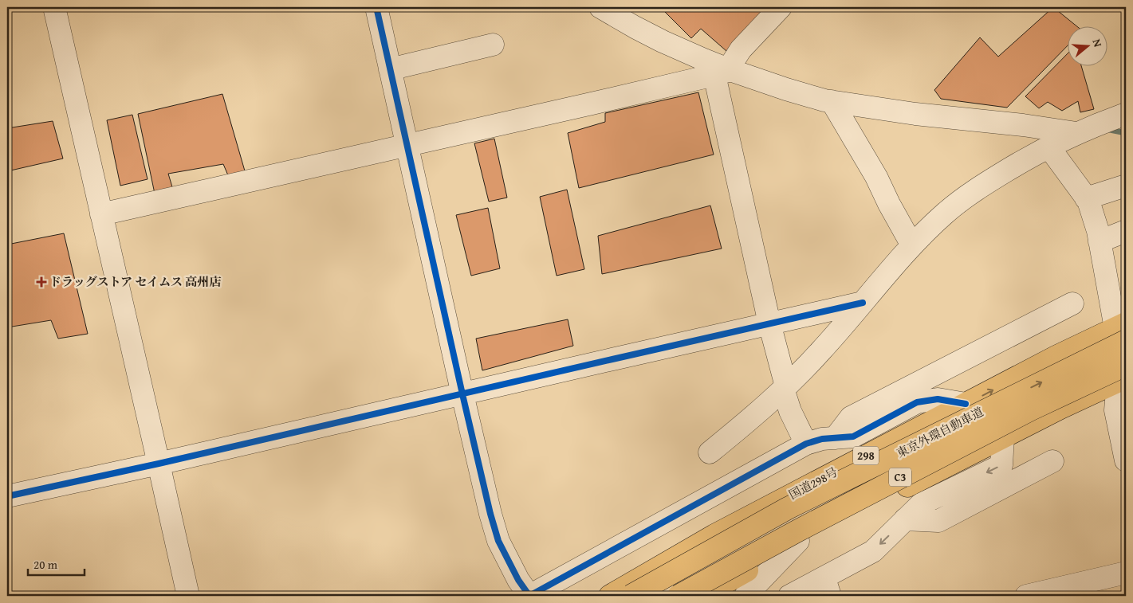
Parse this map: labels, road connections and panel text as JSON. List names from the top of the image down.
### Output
{
  "streets": {
    "highway": [
      "東京外環自動車道",
      "298",
      "C3",
      "国道298号"
    ]
  },
  "crossings": [
    ["東京外環自動車道", "国道298号"]
  ],
  "places": {
    "health": ["ドラッグストア セイムス 高州店"]
  },
  "scale_bar": "20 m",
  "north": "right"
}
